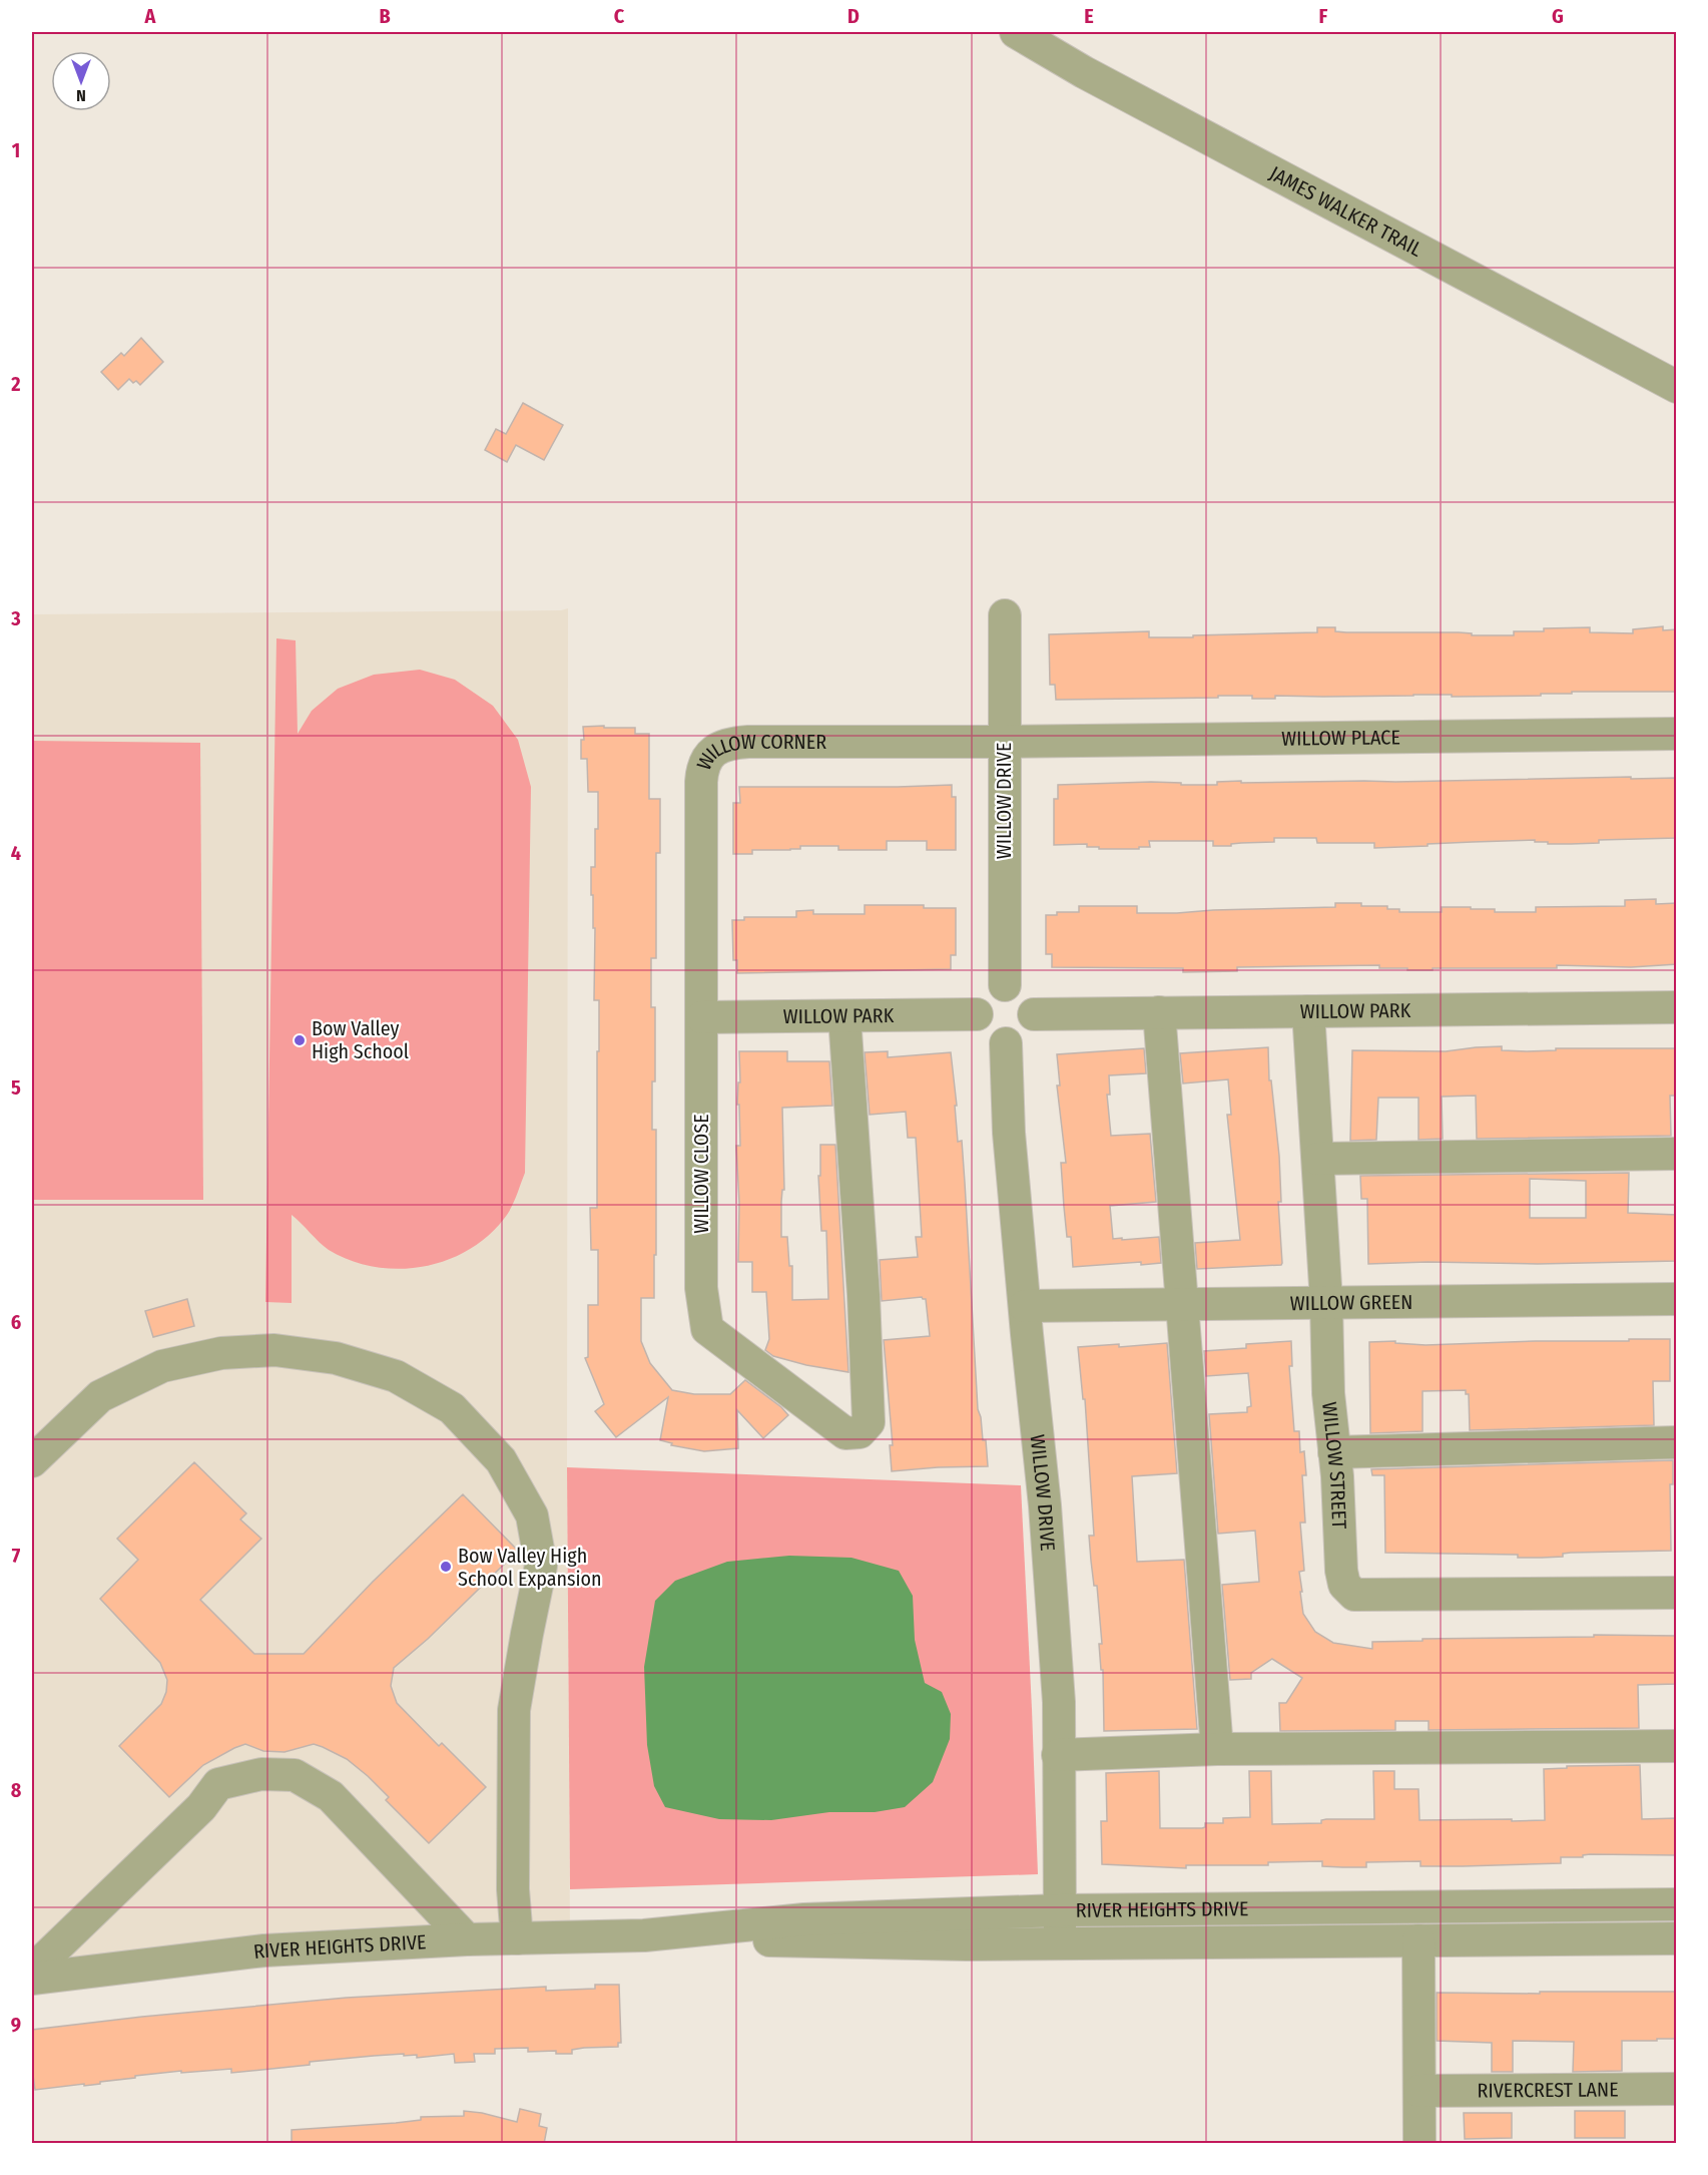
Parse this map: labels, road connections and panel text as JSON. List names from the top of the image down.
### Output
{
  "streets": {
    "street": [
      "JAMES WALKER TRAIL",
      "WILLOW PLACE",
      "WILLOW CORNER",
      "WILLOW DRIVE",
      "WILLOW PARK",
      "WILLOW CLOSE",
      "WILLOW GREEN",
      "WILLOW STREET",
      "RIVER HEIGHTS DRIVE",
      "RIVERCREST LANE"
    ]
  },
  "crossings": [
    ["WILLOW PLACE", "WILLOW CORNER"],
    ["WILLOW PLACE", "WILLOW DRIVE"],
    ["WILLOW CORNER", "WILLOW DRIVE"],
    ["WILLOW CORNER", "WILLOW PARK"],
    ["WILLOW CORNER", "WILLOW CLOSE"],
    ["WILLOW DRIVE", "WILLOW PARK"],
    ["WILLOW DRIVE", "WILLOW GREEN"],
    ["WILLOW DRIVE", "RIVER HEIGHTS DRIVE"],
    ["WILLOW PARK", "WILLOW CLOSE"],
    ["WILLOW PARK", "WILLOW STREET"],
    ["WILLOW GREEN", "WILLOW STREET"]
  ],
  "places": ["Bow Valley High School", "Bow Valley High School Expansion"],
  "north": "bottom",
  "grid": {
    "columns": [
      "A",
      "B",
      "C",
      "D",
      "E",
      "F",
      "G"
    ],
    "rows": [
      "1",
      "2",
      "3",
      "4",
      "5",
      "6",
      "7",
      "8",
      "9"
    ]
  }
}
